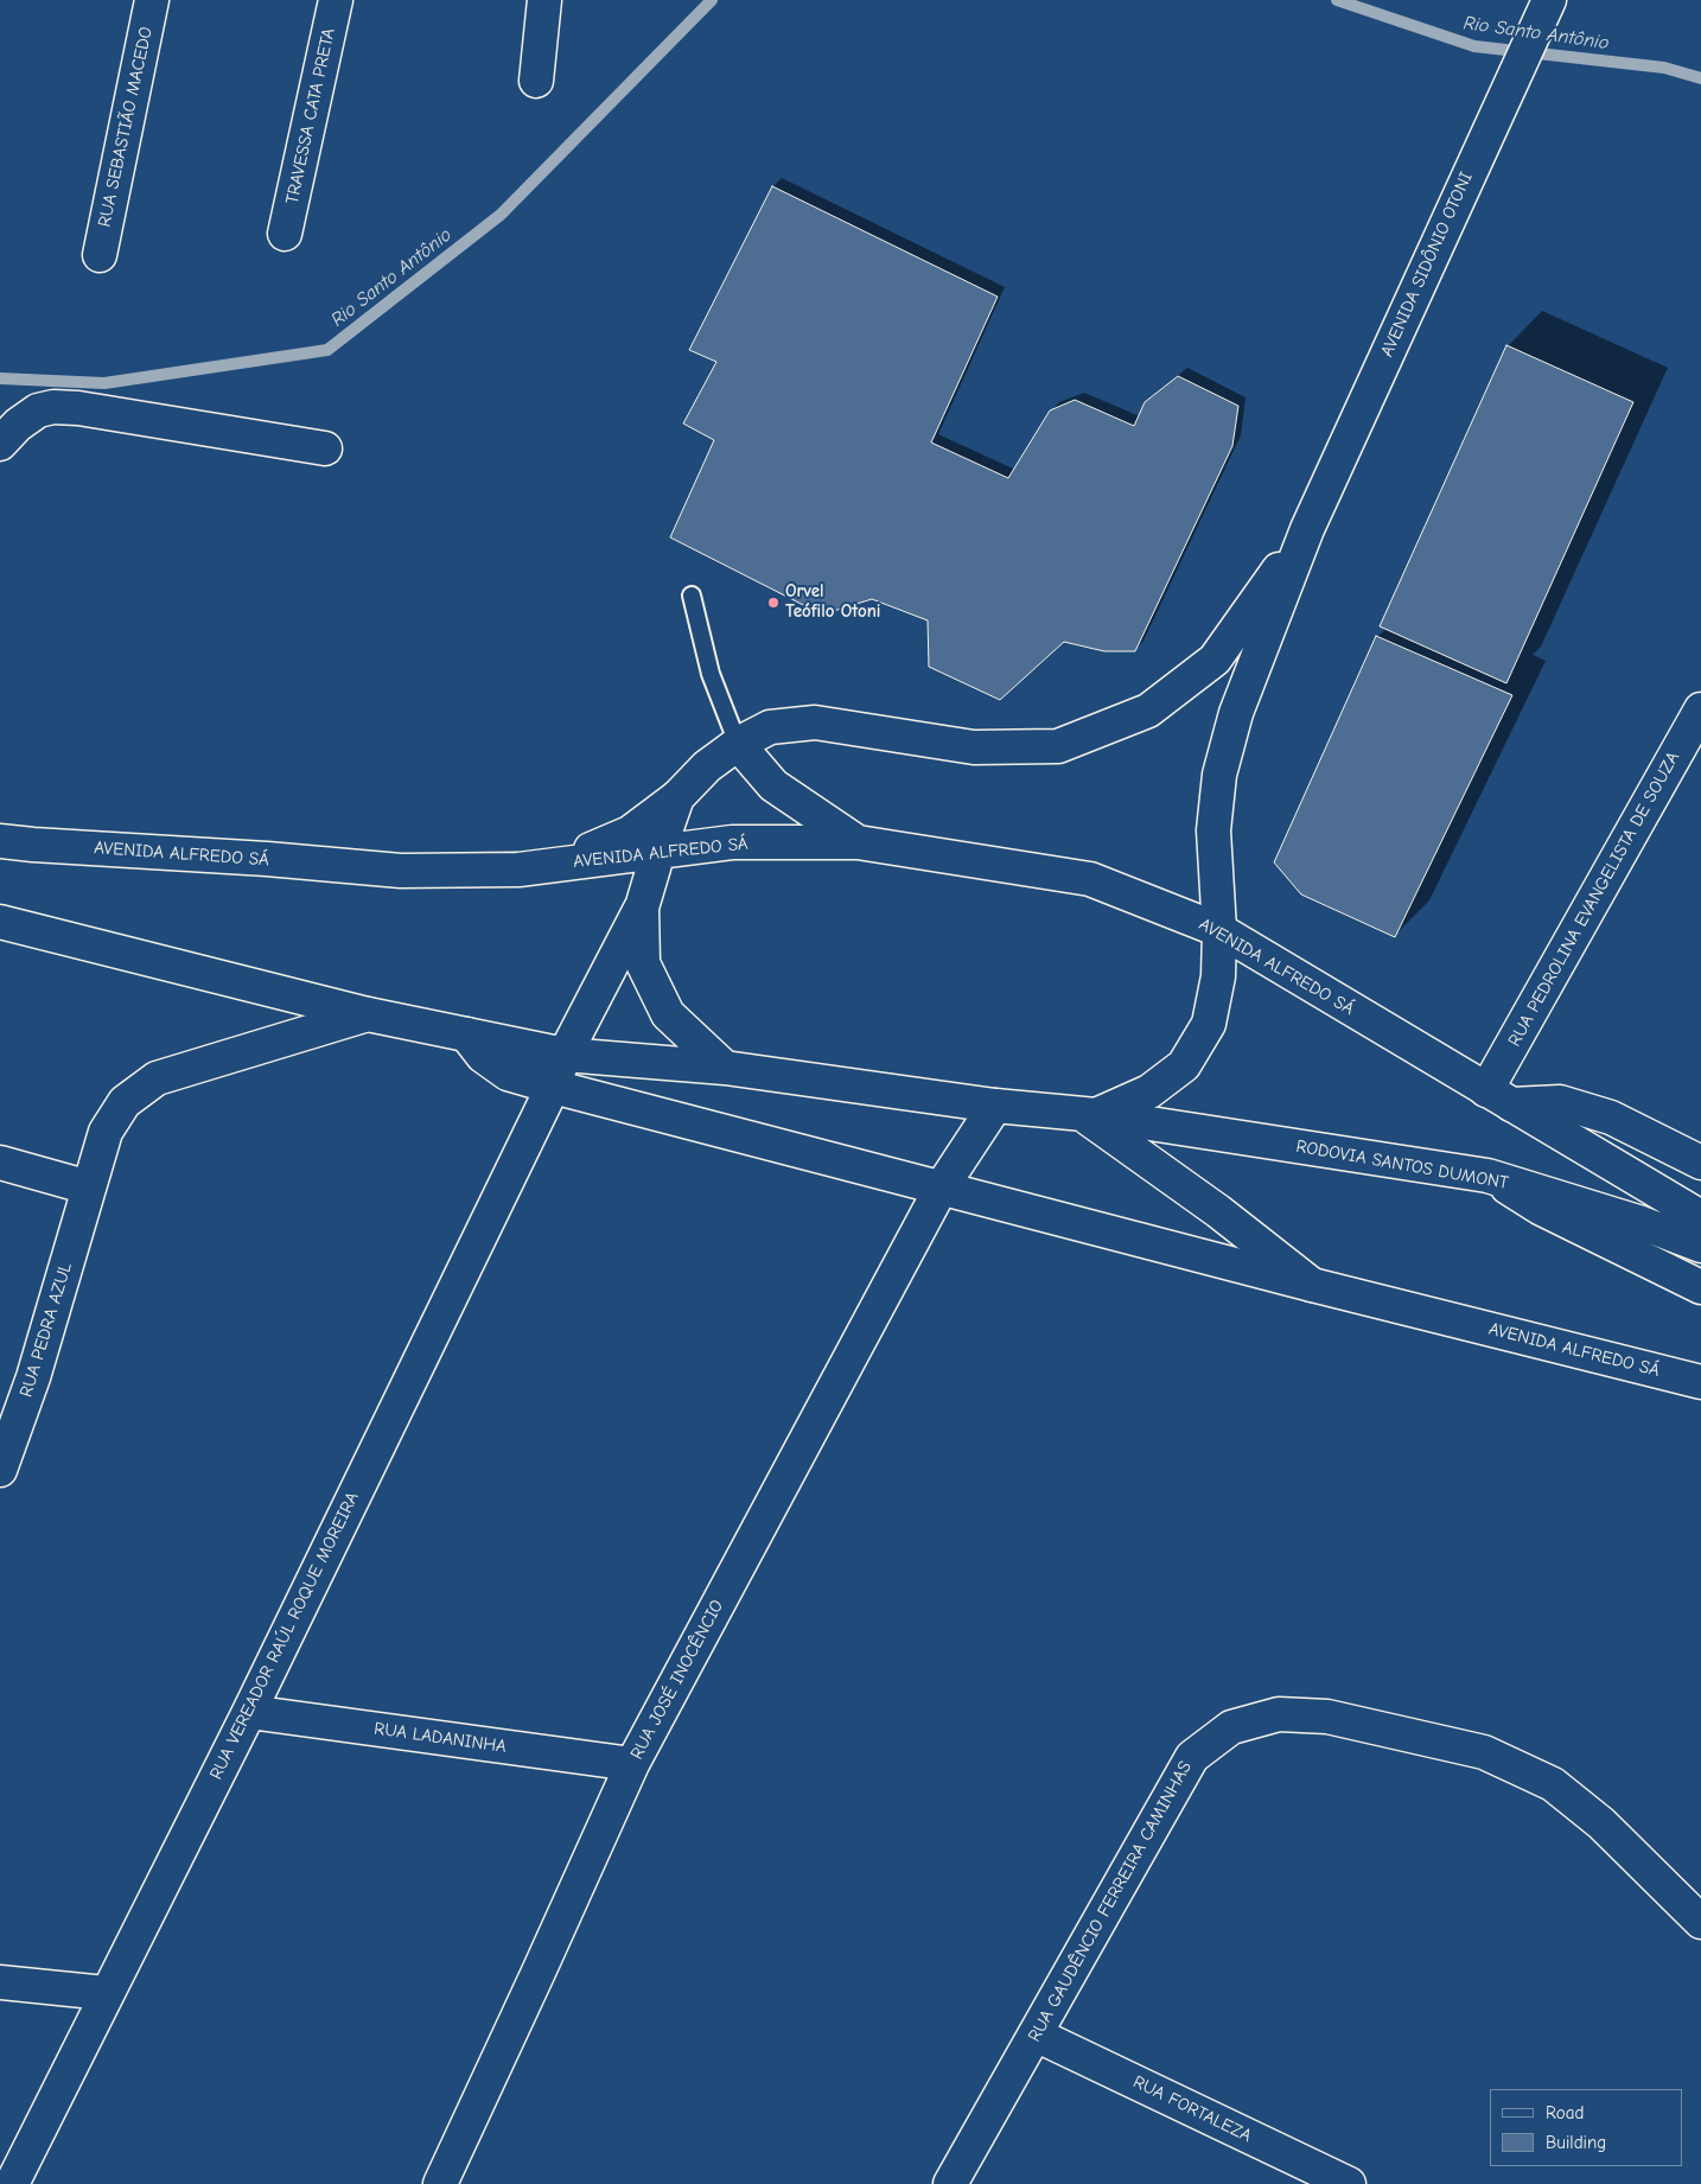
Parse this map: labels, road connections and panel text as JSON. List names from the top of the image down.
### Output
{
  "streets": {
    "main road": [
      "TRAVESSA CATA PRETA",
      "RUA SEBASTIÃO MACEDO",
      "AVENIDA SIDÔNIO OTONI",
      "AVENIDA ALFREDO SÁ",
      "RUA PEDROLINA EVANGELISTA DE SOUZA",
      "RODOVIA SANTOS DUMONT",
      "RUA PEDRA AZUL",
      "RUA VEREADOR RAÚL ROQUE MOREIRA",
      "RUA JOSÉ INOCÊNCIO",
      "RUA LADANINHA",
      "RUA GAUDÊNCIO FERREIRA CAMINHAS",
      "RUA FORTALEZA"
    ]
  },
  "crossings": [
    ["AVENIDA ALFREDO SÁ", "RUA PEDROLINA EVANGELISTA DE SOUZA"],
    ["AVENIDA ALFREDO SÁ", "RUA VEREADOR RAÚL ROQUE MOREIRA"],
    ["AVENIDA ALFREDO SÁ", "RUA JOSÉ INOCÊNCIO"],
    ["RUA VEREADOR RAÚL ROQUE MOREIRA", "RUA LADANINHA"],
    ["RUA JOSÉ INOCÊNCIO", "RUA LADANINHA"],
    ["RUA GAUDÊNCIO FERREIRA CAMINHAS", "RUA FORTALEZA"]
  ],
  "water": ["Rio Santo Antônio"],
  "places": ["Orvel Teófilo Otoni"],
  "legend": ["Road", "Building"]
}
